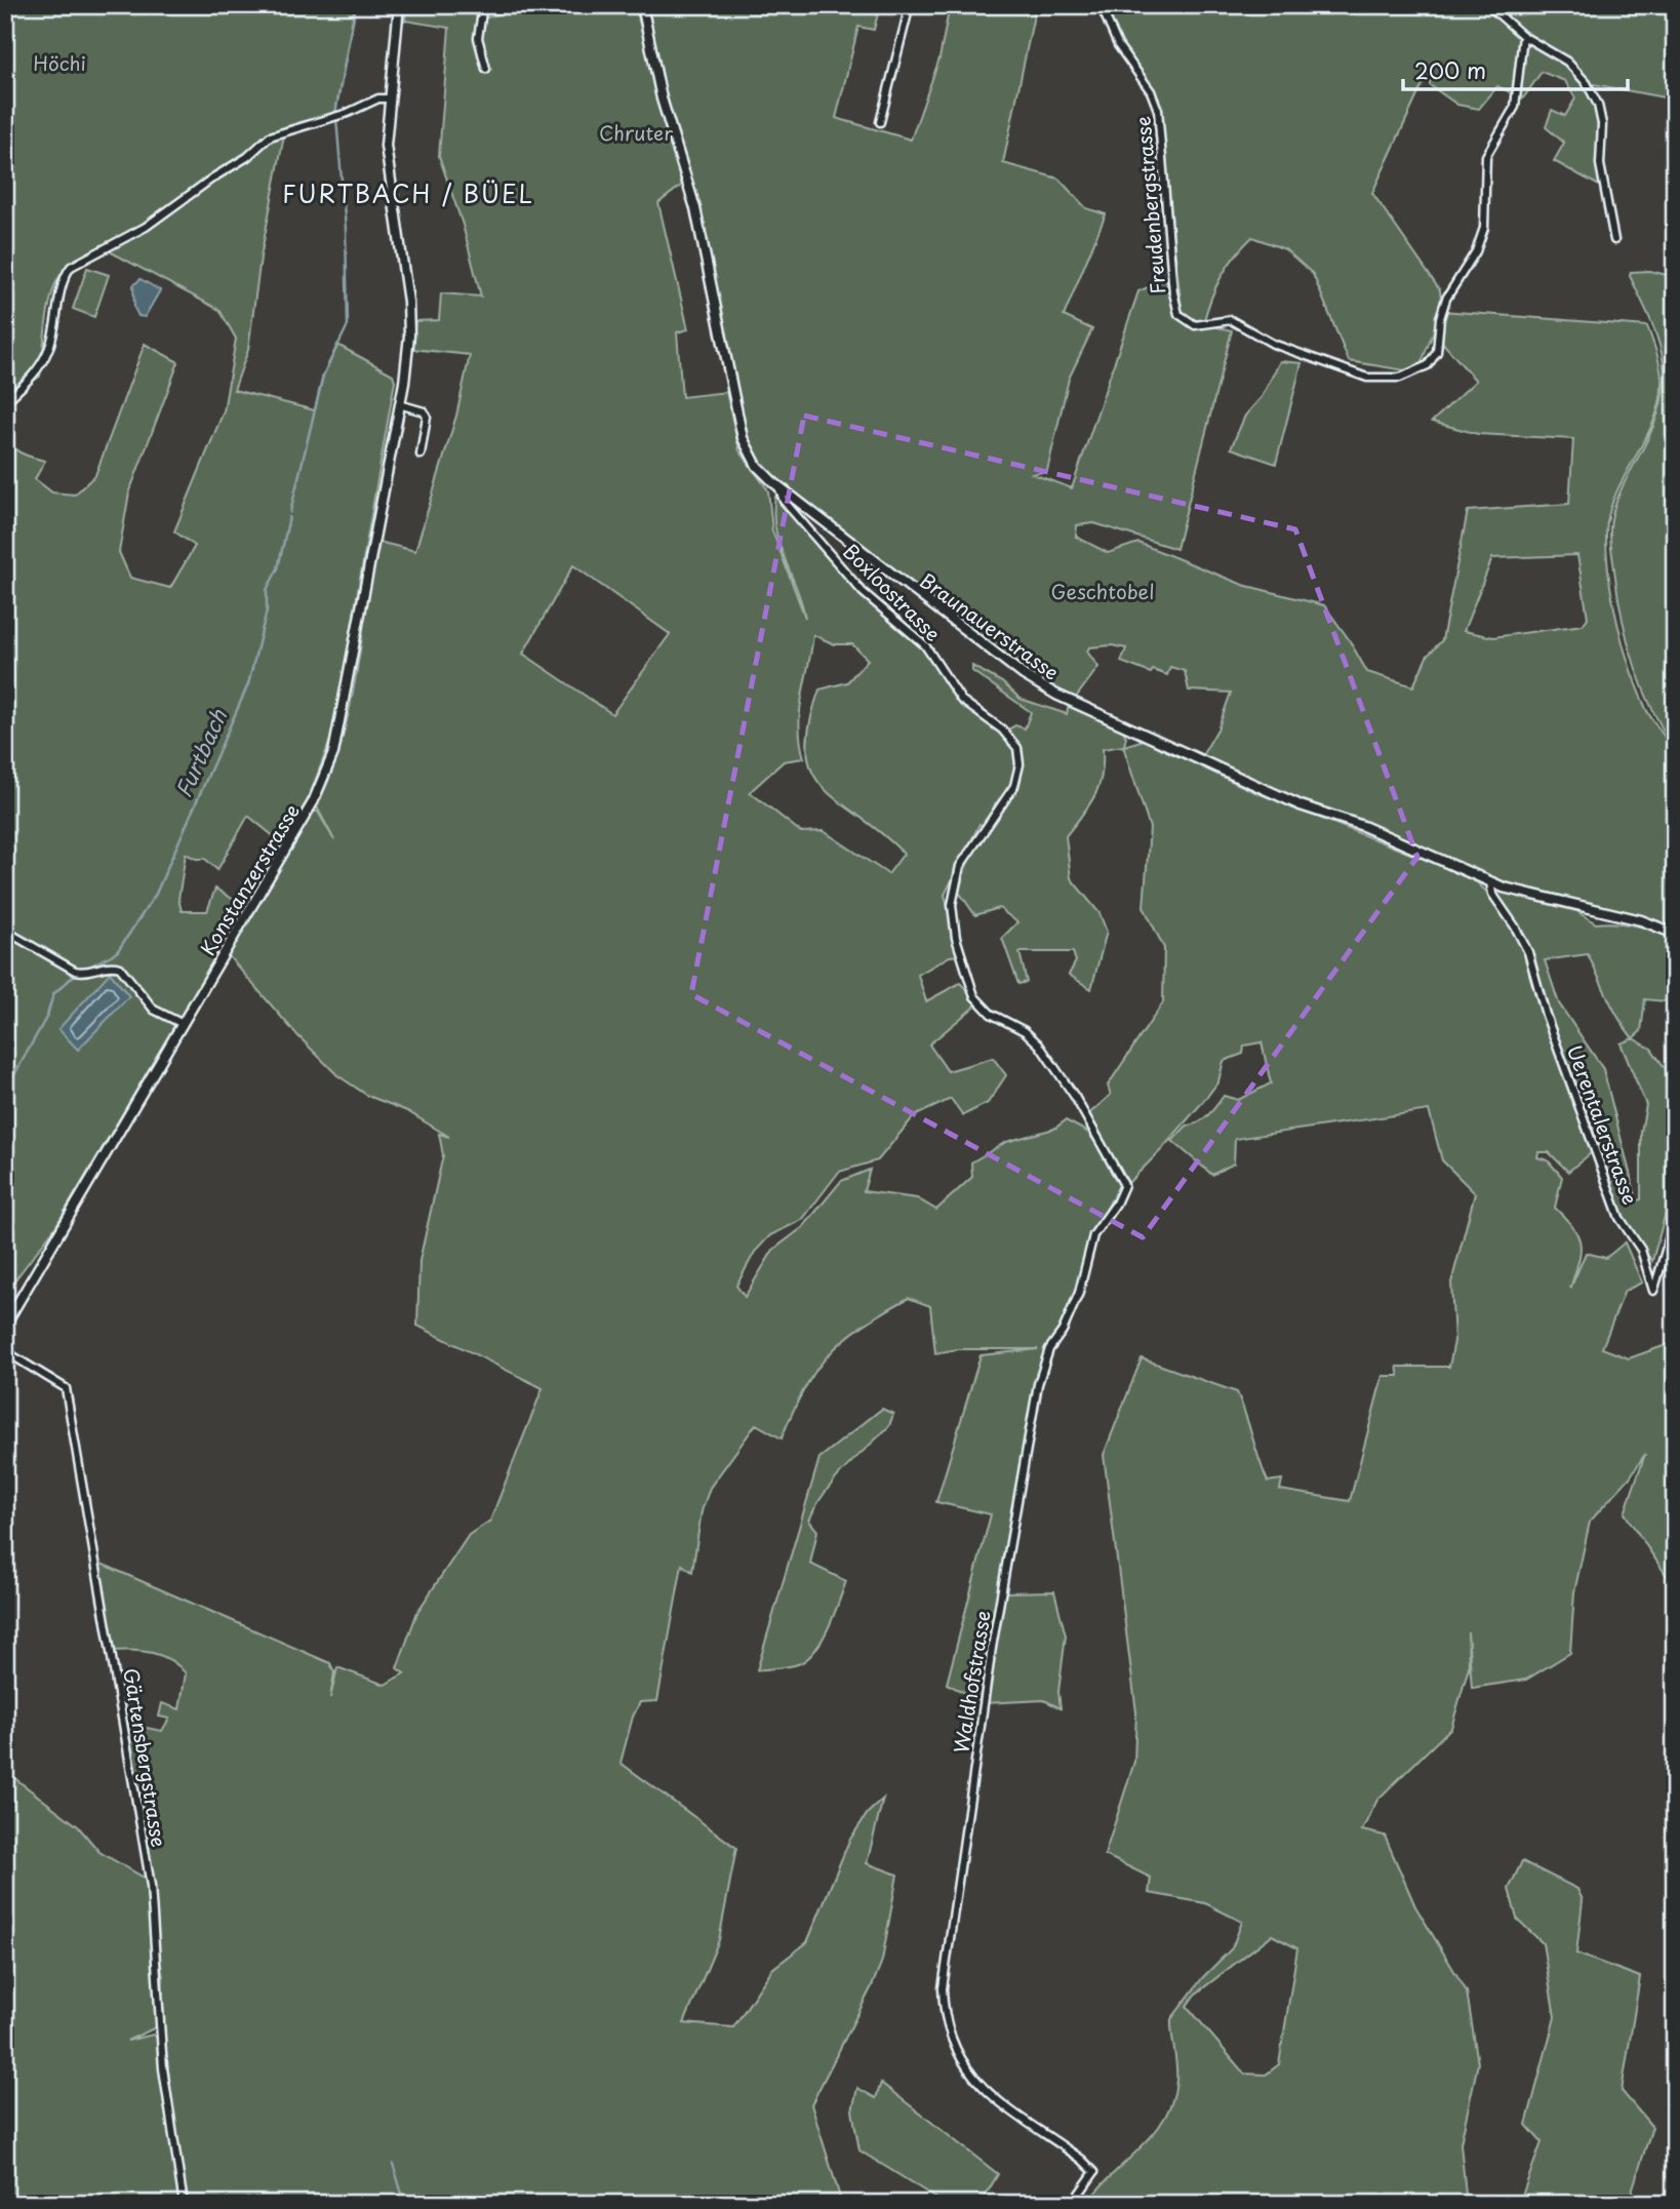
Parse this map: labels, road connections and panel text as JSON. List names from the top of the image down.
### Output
{
  "streets": {
    "street": [
      "Freudenbergstrasse",
      "Boxloostrasse",
      "Braunauerstrasse",
      "Konstanzerstrasse",
      "Uerentalerstrasse",
      "Waldhofstrasse",
      "Gärtensbergstrasse"
    ]
  },
  "crossings": [
    ["Boxloostrasse", "Braunauerstrasse"],
    ["Boxloostrasse", "Waldhofstrasse"],
    ["Braunauerstrasse", "Uerentalerstrasse"]
  ],
  "districts": ["FURTBACH / BÜEL"],
  "water": ["Furtbach"],
  "parks": ["Höchi", "Chruter", "Geschtobel"],
  "scale_bar": "200 m"
}
